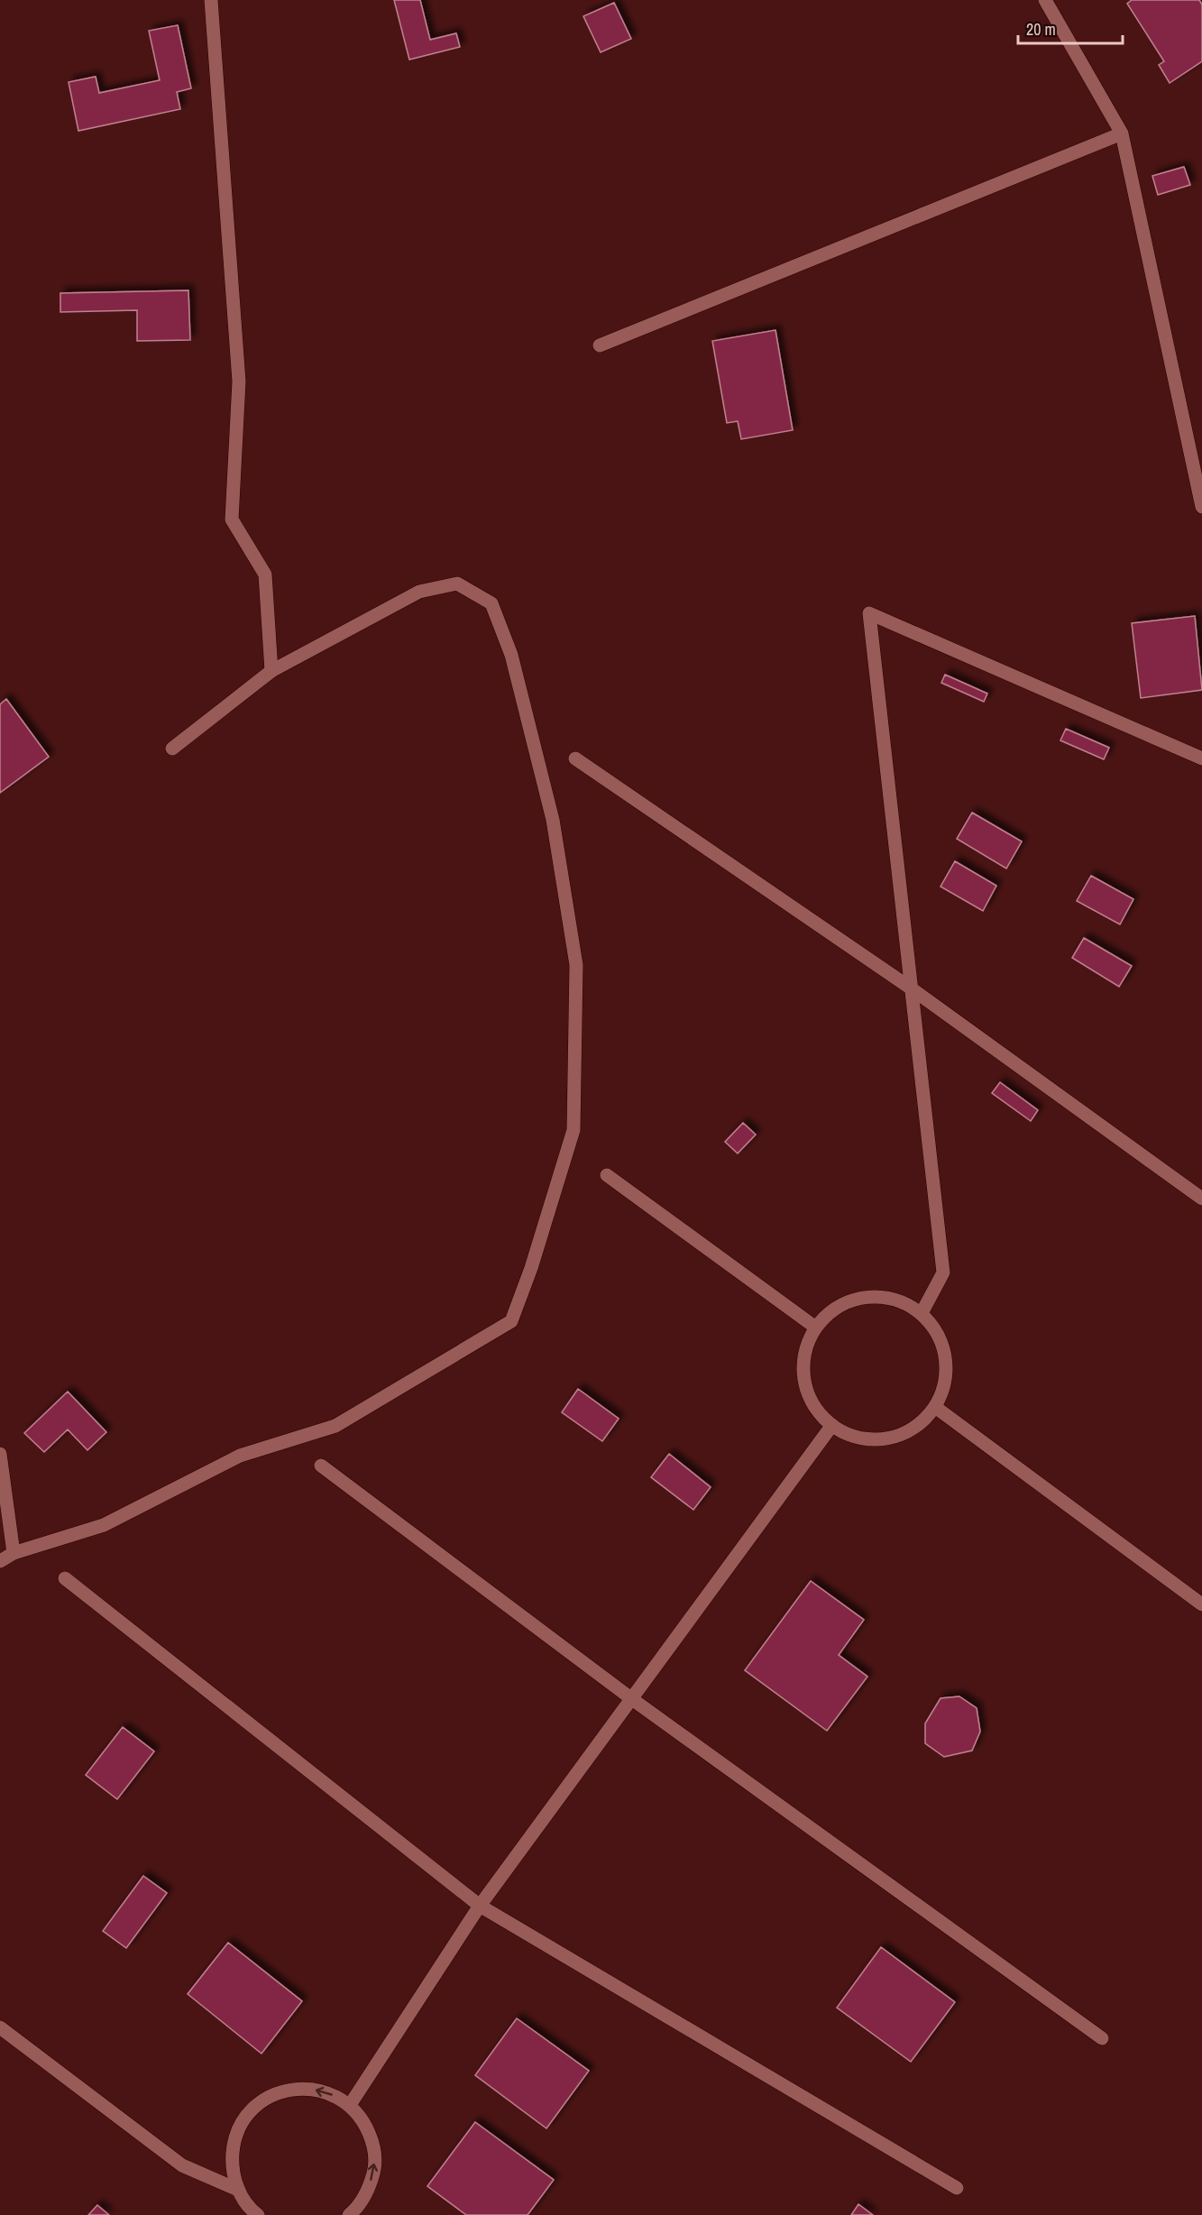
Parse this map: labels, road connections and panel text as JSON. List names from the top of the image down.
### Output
{
  "scale_bar": "20 m"
}
